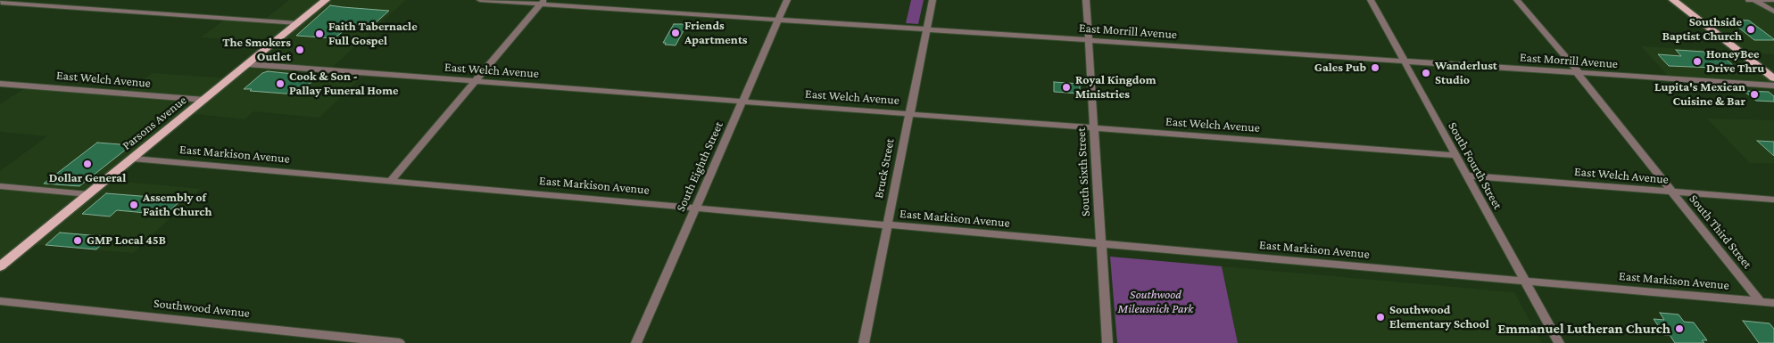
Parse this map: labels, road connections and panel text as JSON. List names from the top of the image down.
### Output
{
  "streets": {
    "main road": ["Parsons Avenue"],
    "street": [
      "East Morrill Avenue",
      "East Welch Avenue",
      "East Markison Avenue",
      "South Fourth Street",
      "South Eighth Street",
      "Bruck Street",
      "South Sixth Street",
      "South Third Street",
      "Southwood Avenue"
    ]
  },
  "crossings": [
    ["East Morrill Avenue", "South Fourth Street"],
    ["East Morrill Avenue", "South Eighth Street"],
    ["East Morrill Avenue", "Bruck Street"],
    ["East Morrill Avenue", "South Sixth Street"],
    ["East Morrill Avenue", "South Third Street"],
    ["East Welch Avenue", "Parsons Avenue"],
    ["East Welch Avenue", "South Fourth Street"],
    ["East Welch Avenue", "South Eighth Street"],
    ["East Welch Avenue", "Bruck Street"],
    ["East Welch Avenue", "South Sixth Street"],
    ["East Welch Avenue", "South Third Street"],
    ["Parsons Avenue", "East Markison Avenue"],
    ["East Markison Avenue", "South Fourth Street"],
    ["East Markison Avenue", "South Eighth Street"],
    ["East Markison Avenue", "Bruck Street"],
    ["East Markison Avenue", "South Sixth Street"],
    ["East Markison Avenue", "South Third Street"]
  ],
  "parks": ["Southwood Mileusnich Park"],
  "places": [
    "Southside Baptist Church",
    "Friends Apartments",
    "Faith Tabernacle Full Gospel",
    "The Smokers Outlet",
    "HoneyBee Drive Thru",
    "Gales Pub",
    "Wanderlust Studio",
    "Cook & Son - Pallay Funeral Home",
    "Royal Kingdom Ministries",
    "Lupita's Mexican Cuisine & Bar",
    "Dollar General",
    "Assembly of Faith Church",
    "GMP Local 45B",
    "Southwood Elementary School",
    "Emmanuel Lutheran Church"
  ]
}
